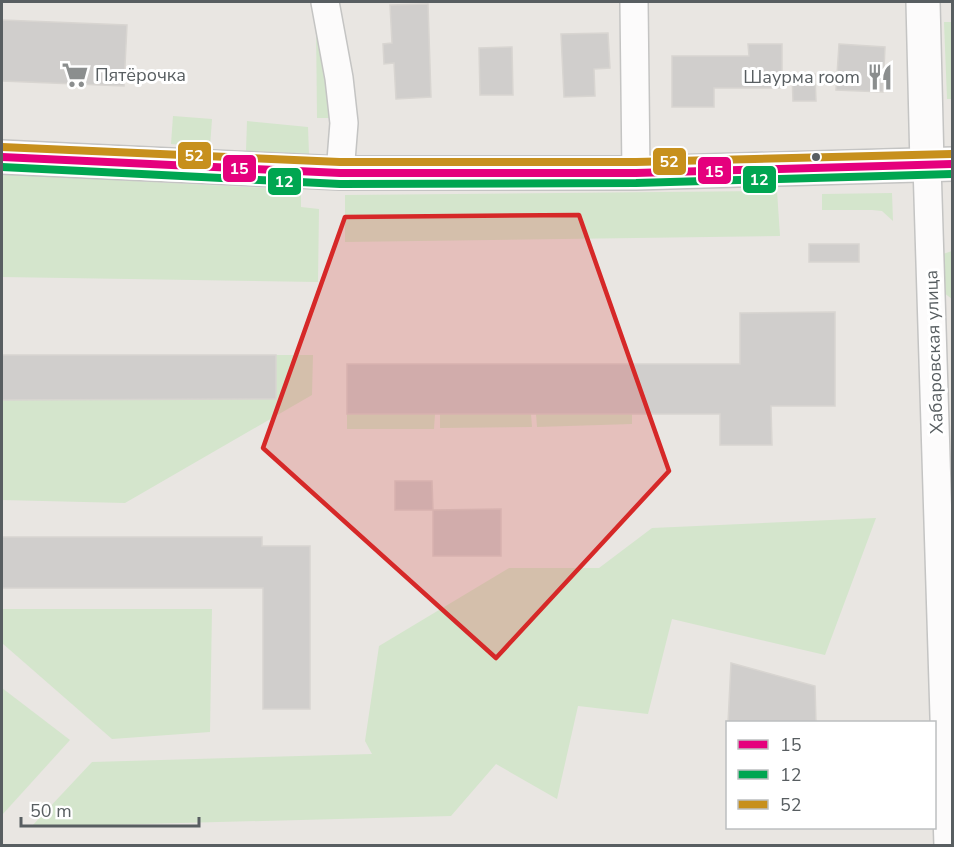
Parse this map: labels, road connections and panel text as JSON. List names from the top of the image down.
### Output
{
  "streets": {
    "main road": ["Хабаровская улица"]
  },
  "places": {
    "supermarket": ["Пятёрочка"],
    "restaurant": ["Шаурма room"]
  },
  "lines": ["transit line 52", "transit line 15", "transit line 12"],
  "legend": ["15", "12", "52"],
  "scale_bar": "50 m"
}
